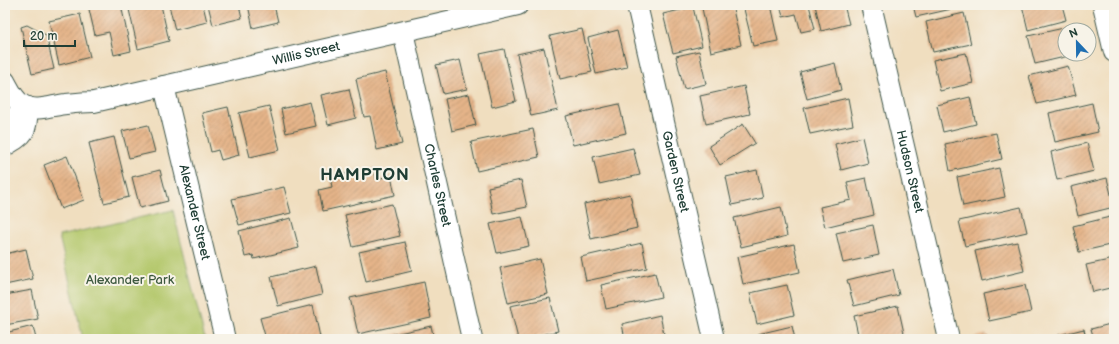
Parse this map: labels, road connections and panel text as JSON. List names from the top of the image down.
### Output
{
  "streets": {
    "street": [
      "Willis Street",
      "Garden Street",
      "Hudson Street",
      "Charles Street",
      "Alexander Street"
    ]
  },
  "crossings": [
    ["Willis Street", "Charles Street"],
    ["Willis Street", "Alexander Street"]
  ],
  "districts": ["HAMPTON"],
  "parks": ["Alexander Park"],
  "scale_bar": "20 m",
  "north": "top"
}
